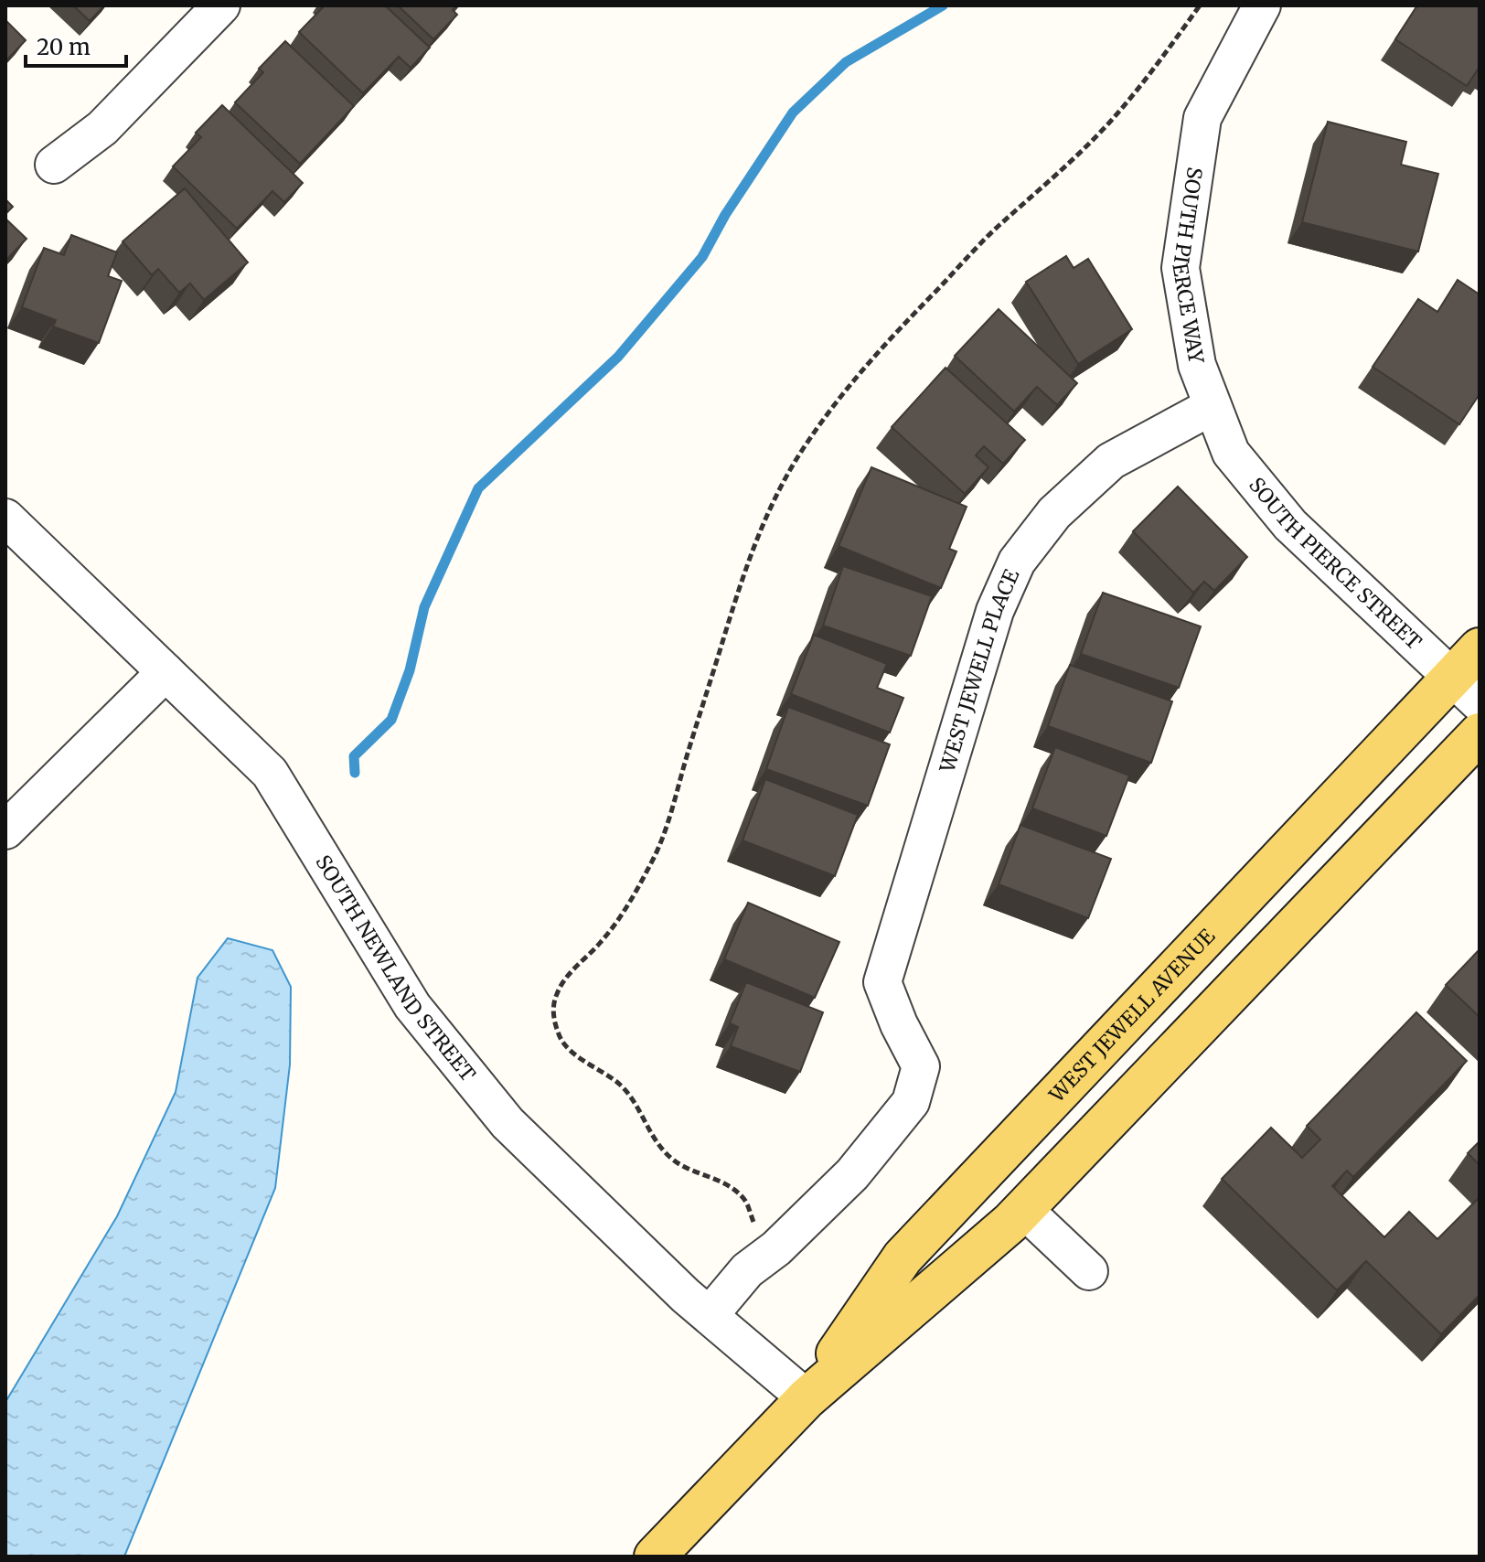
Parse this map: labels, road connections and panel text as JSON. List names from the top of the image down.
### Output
{
  "streets": {
    "main road": ["WEST JEWELL AVENUE"],
    "street": [
      "SOUTH PIERCE WAY",
      "SOUTH PIERCE STREET",
      "WEST JEWELL PLACE",
      "SOUTH NEWLAND STREET"
    ]
  },
  "crossings": [
    ["SOUTH PIERCE WAY", "SOUTH PIERCE STREET"],
    ["SOUTH PIERCE WAY", "WEST JEWELL PLACE"],
    ["SOUTH PIERCE STREET", "WEST JEWELL PLACE"],
    ["SOUTH PIERCE STREET", "WEST JEWELL AVENUE"],
    ["WEST JEWELL PLACE", "SOUTH NEWLAND STREET"],
    ["SOUTH NEWLAND STREET", "WEST JEWELL AVENUE"]
  ],
  "scale_bar": "20 m"
}
